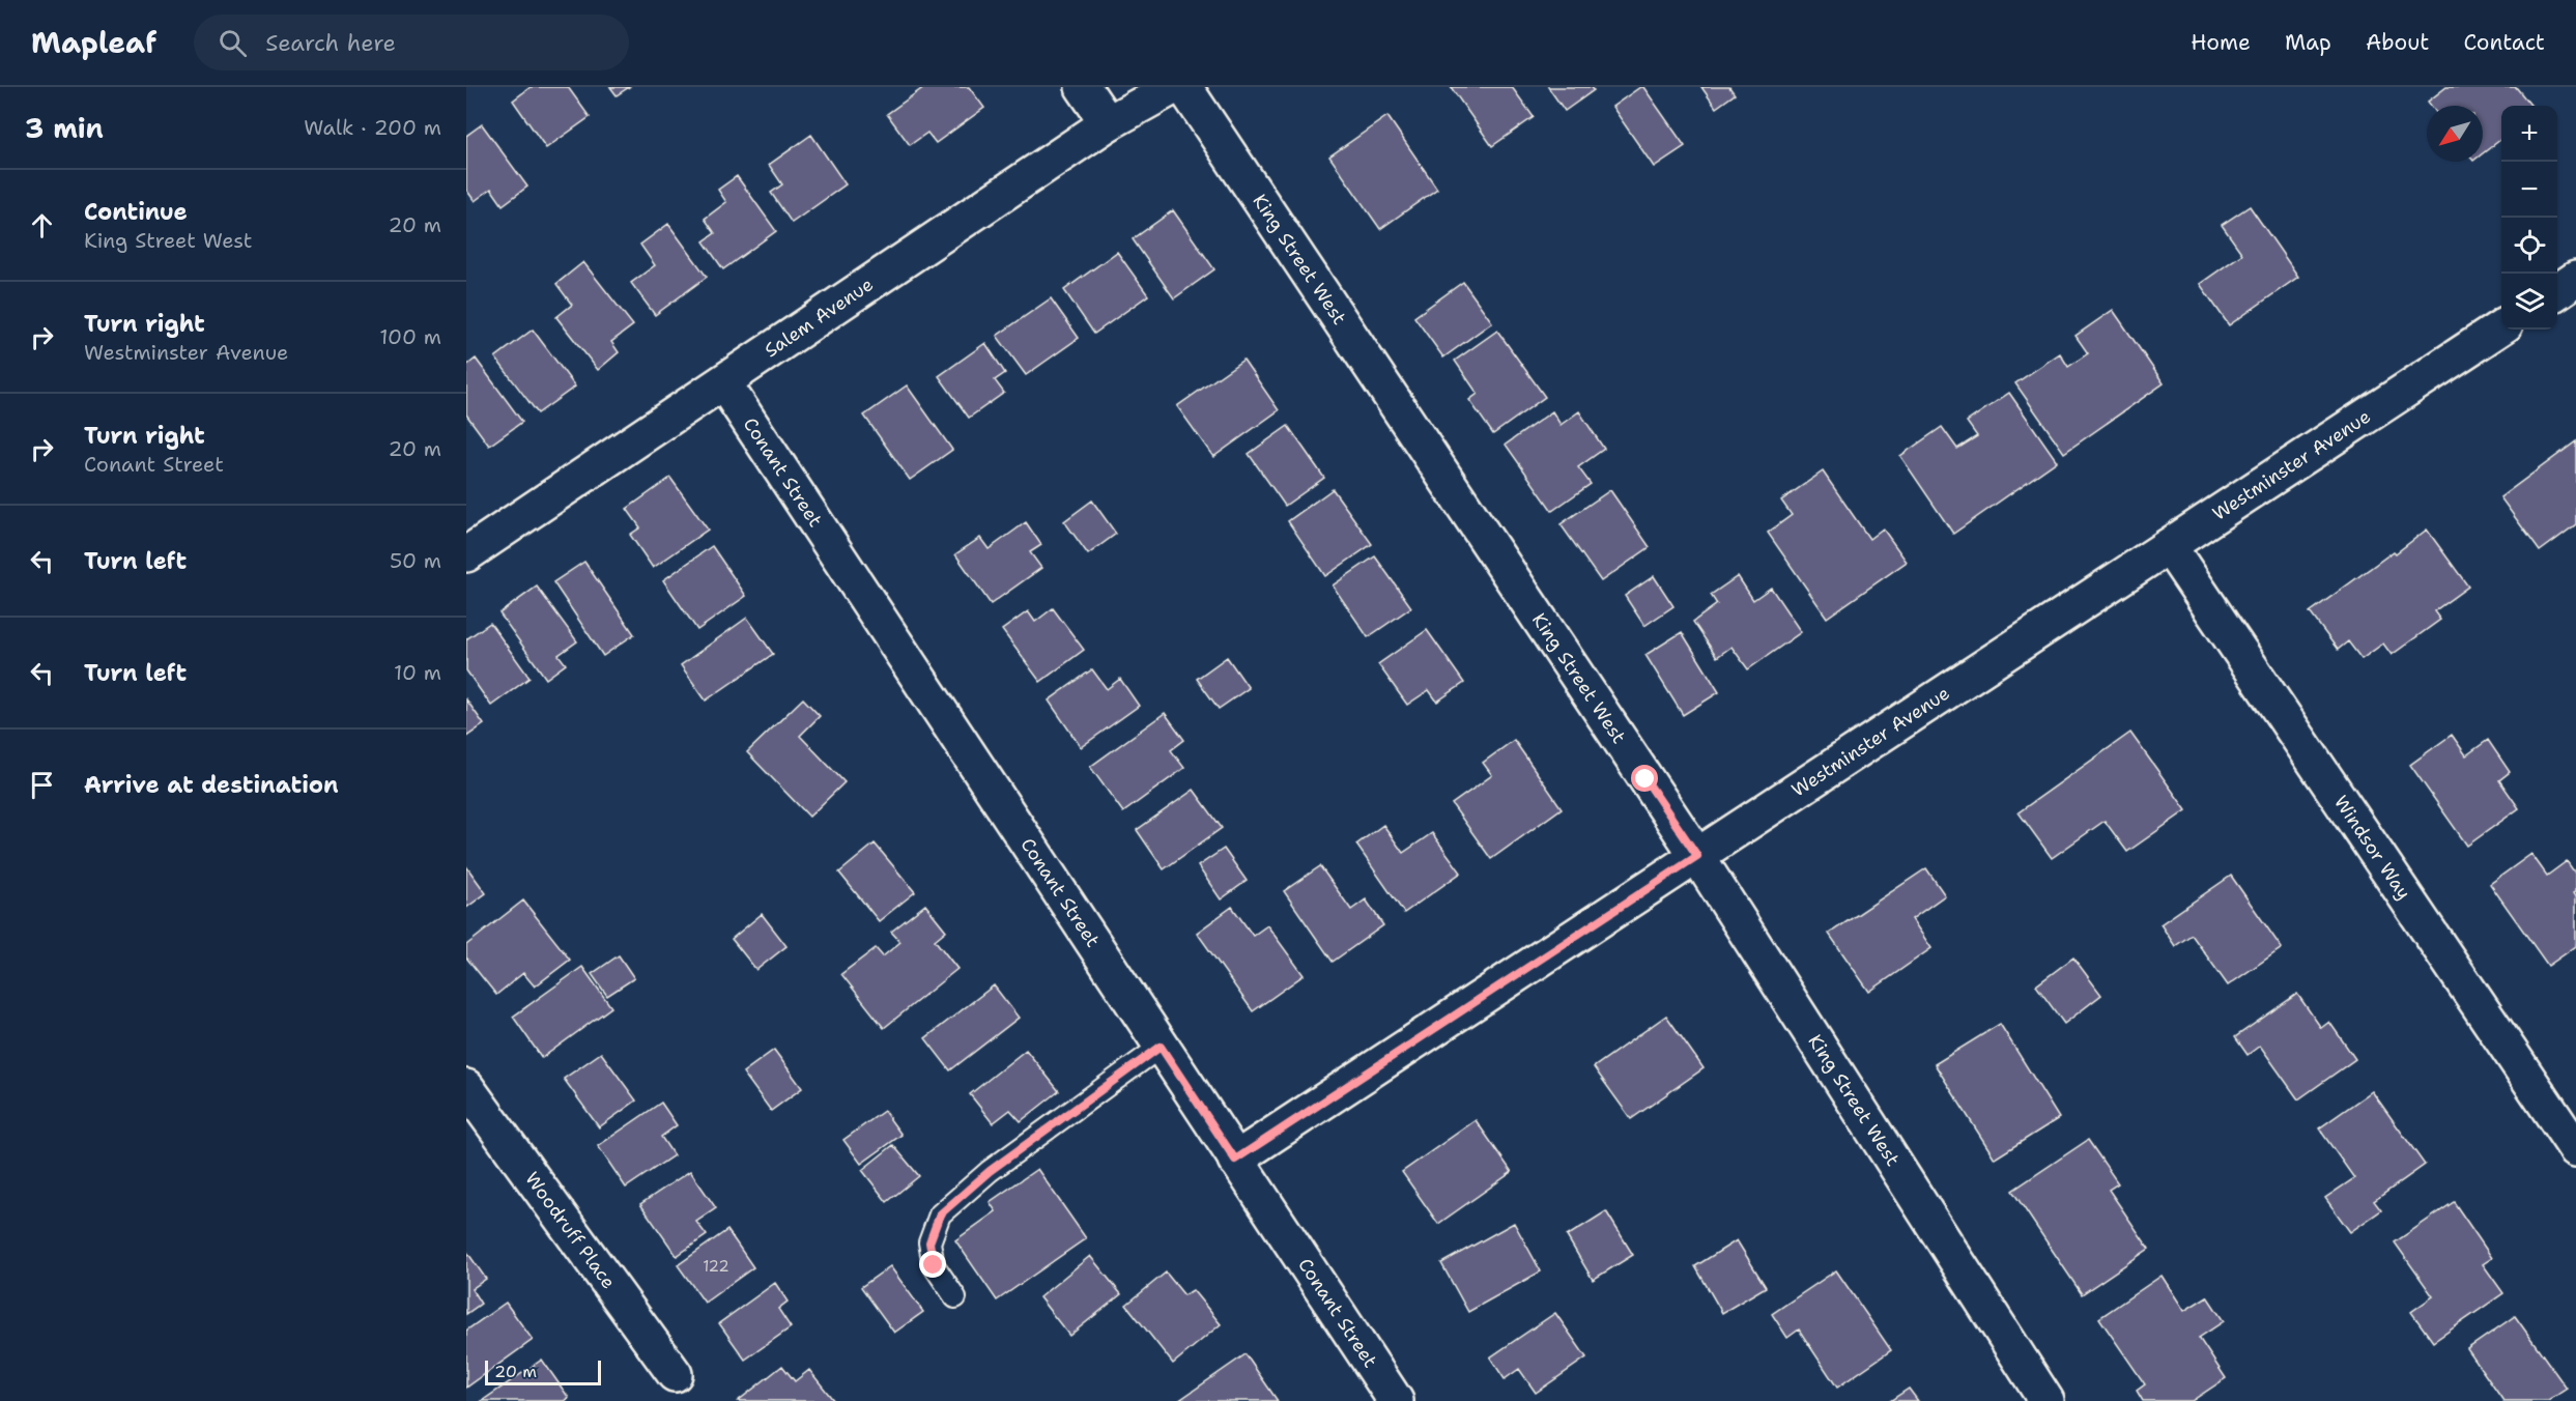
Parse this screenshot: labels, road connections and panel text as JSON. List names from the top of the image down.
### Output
{
  "streets": {
    "street": [
      "King Street West",
      "Salem Avenue",
      "Westminster Avenue",
      "Conant Street",
      "Windsor Way",
      "Woodruff Place"
    ]
  },
  "crossings": [
    ["King Street West", "Westminster Avenue"],
    ["Salem Avenue", "Conant Street"],
    ["Westminster Avenue", "Conant Street"],
    ["Westminster Avenue", "Windsor Way"]
  ],
  "house_numbers": ["122"],
  "scale_bar": "20 m",
  "north": "bottom left",
  "page": {
    "header": "Mapleaf",
    "search": "Search here",
    "nav": [
      "Home",
      "Map",
      "About",
      "Contact"
    ],
    "heading": ["3 min", "Walk · 200 m"],
    "map_buttons": ["+", "−"],
    "list": [
      ["Continue", "King Street West", "20 m"],
      ["Turn right", "Westminster Avenue", "100 m"],
      ["Turn right", "Conant Street", "20 m"],
      ["Turn left", "50 m"],
      ["Turn left", "10 m"],
      "Arrive at destination"
    ],
    "scale": "20 m"
  }
}
